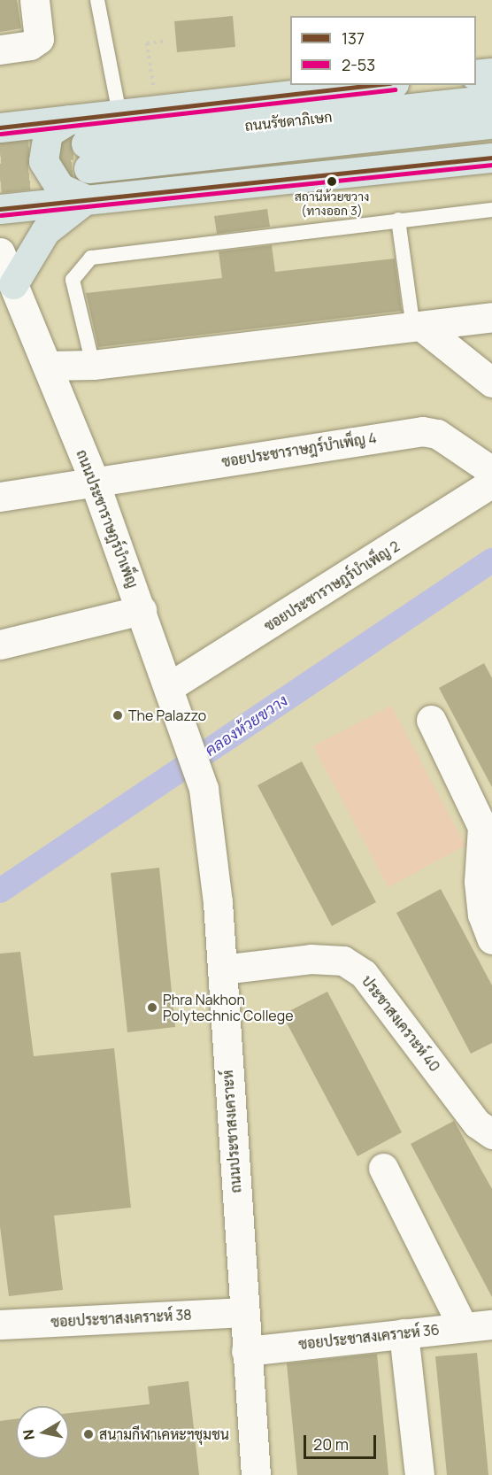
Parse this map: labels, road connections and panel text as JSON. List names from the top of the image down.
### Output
{
  "streets": {
    "main road": ["ถนนรัชดาภิเษก"],
    "street": [
      "ซอยประชาราษฎร์บำเพ็ญ 4",
      "ถนนประชาราษฎร์บำเพ็ญ",
      "ซอยประชาราษฎร์บำเพ็ญ 2",
      "ประชาสงเคราะห์ 40",
      "ถนนประชาสงเคราะห์",
      "ซอยประชาสงเคราะห์ 38",
      "ซอยประชาสงเคราะห์ 36"
    ]
  },
  "crossings": [
    ["ซอยประชาราษฎร์บำเพ็ญ 4", "ถนนประชาราษฎร์บำเพ็ญ"],
    ["ถนนประชาราษฎร์บำเพ็ญ", "ซอยประชาราษฎร์บำเพ็ญ 2"],
    ["ถนนประชาราษฎร์บำเพ็ญ", "ถนนประชาสงเคราะห์"],
    ["ประชาสงเคราะห์ 40", "ถนนประชาสงเคราะห์"],
    ["ถนนประชาสงเคราะห์", "ซอยประชาสงเคราะห์ 38"],
    ["ถนนประชาสงเคราะห์", "ซอยประชาสงเคราะห์ 36"]
  ],
  "water": ["คลองห้วยขวาง"],
  "places": [
    "สถานีห้วยขวาง (ทางออก 3)",
    "The Palazzo",
    "Phra Nakhon Polytechnic College",
    "สนามกีฬาเคหะฯชุมชน"
  ],
  "lines": ["transit line 137", "transit line 2-53"],
  "legend": ["137", "2-53"],
  "scale_bar": "20 m",
  "north": "left"
}
